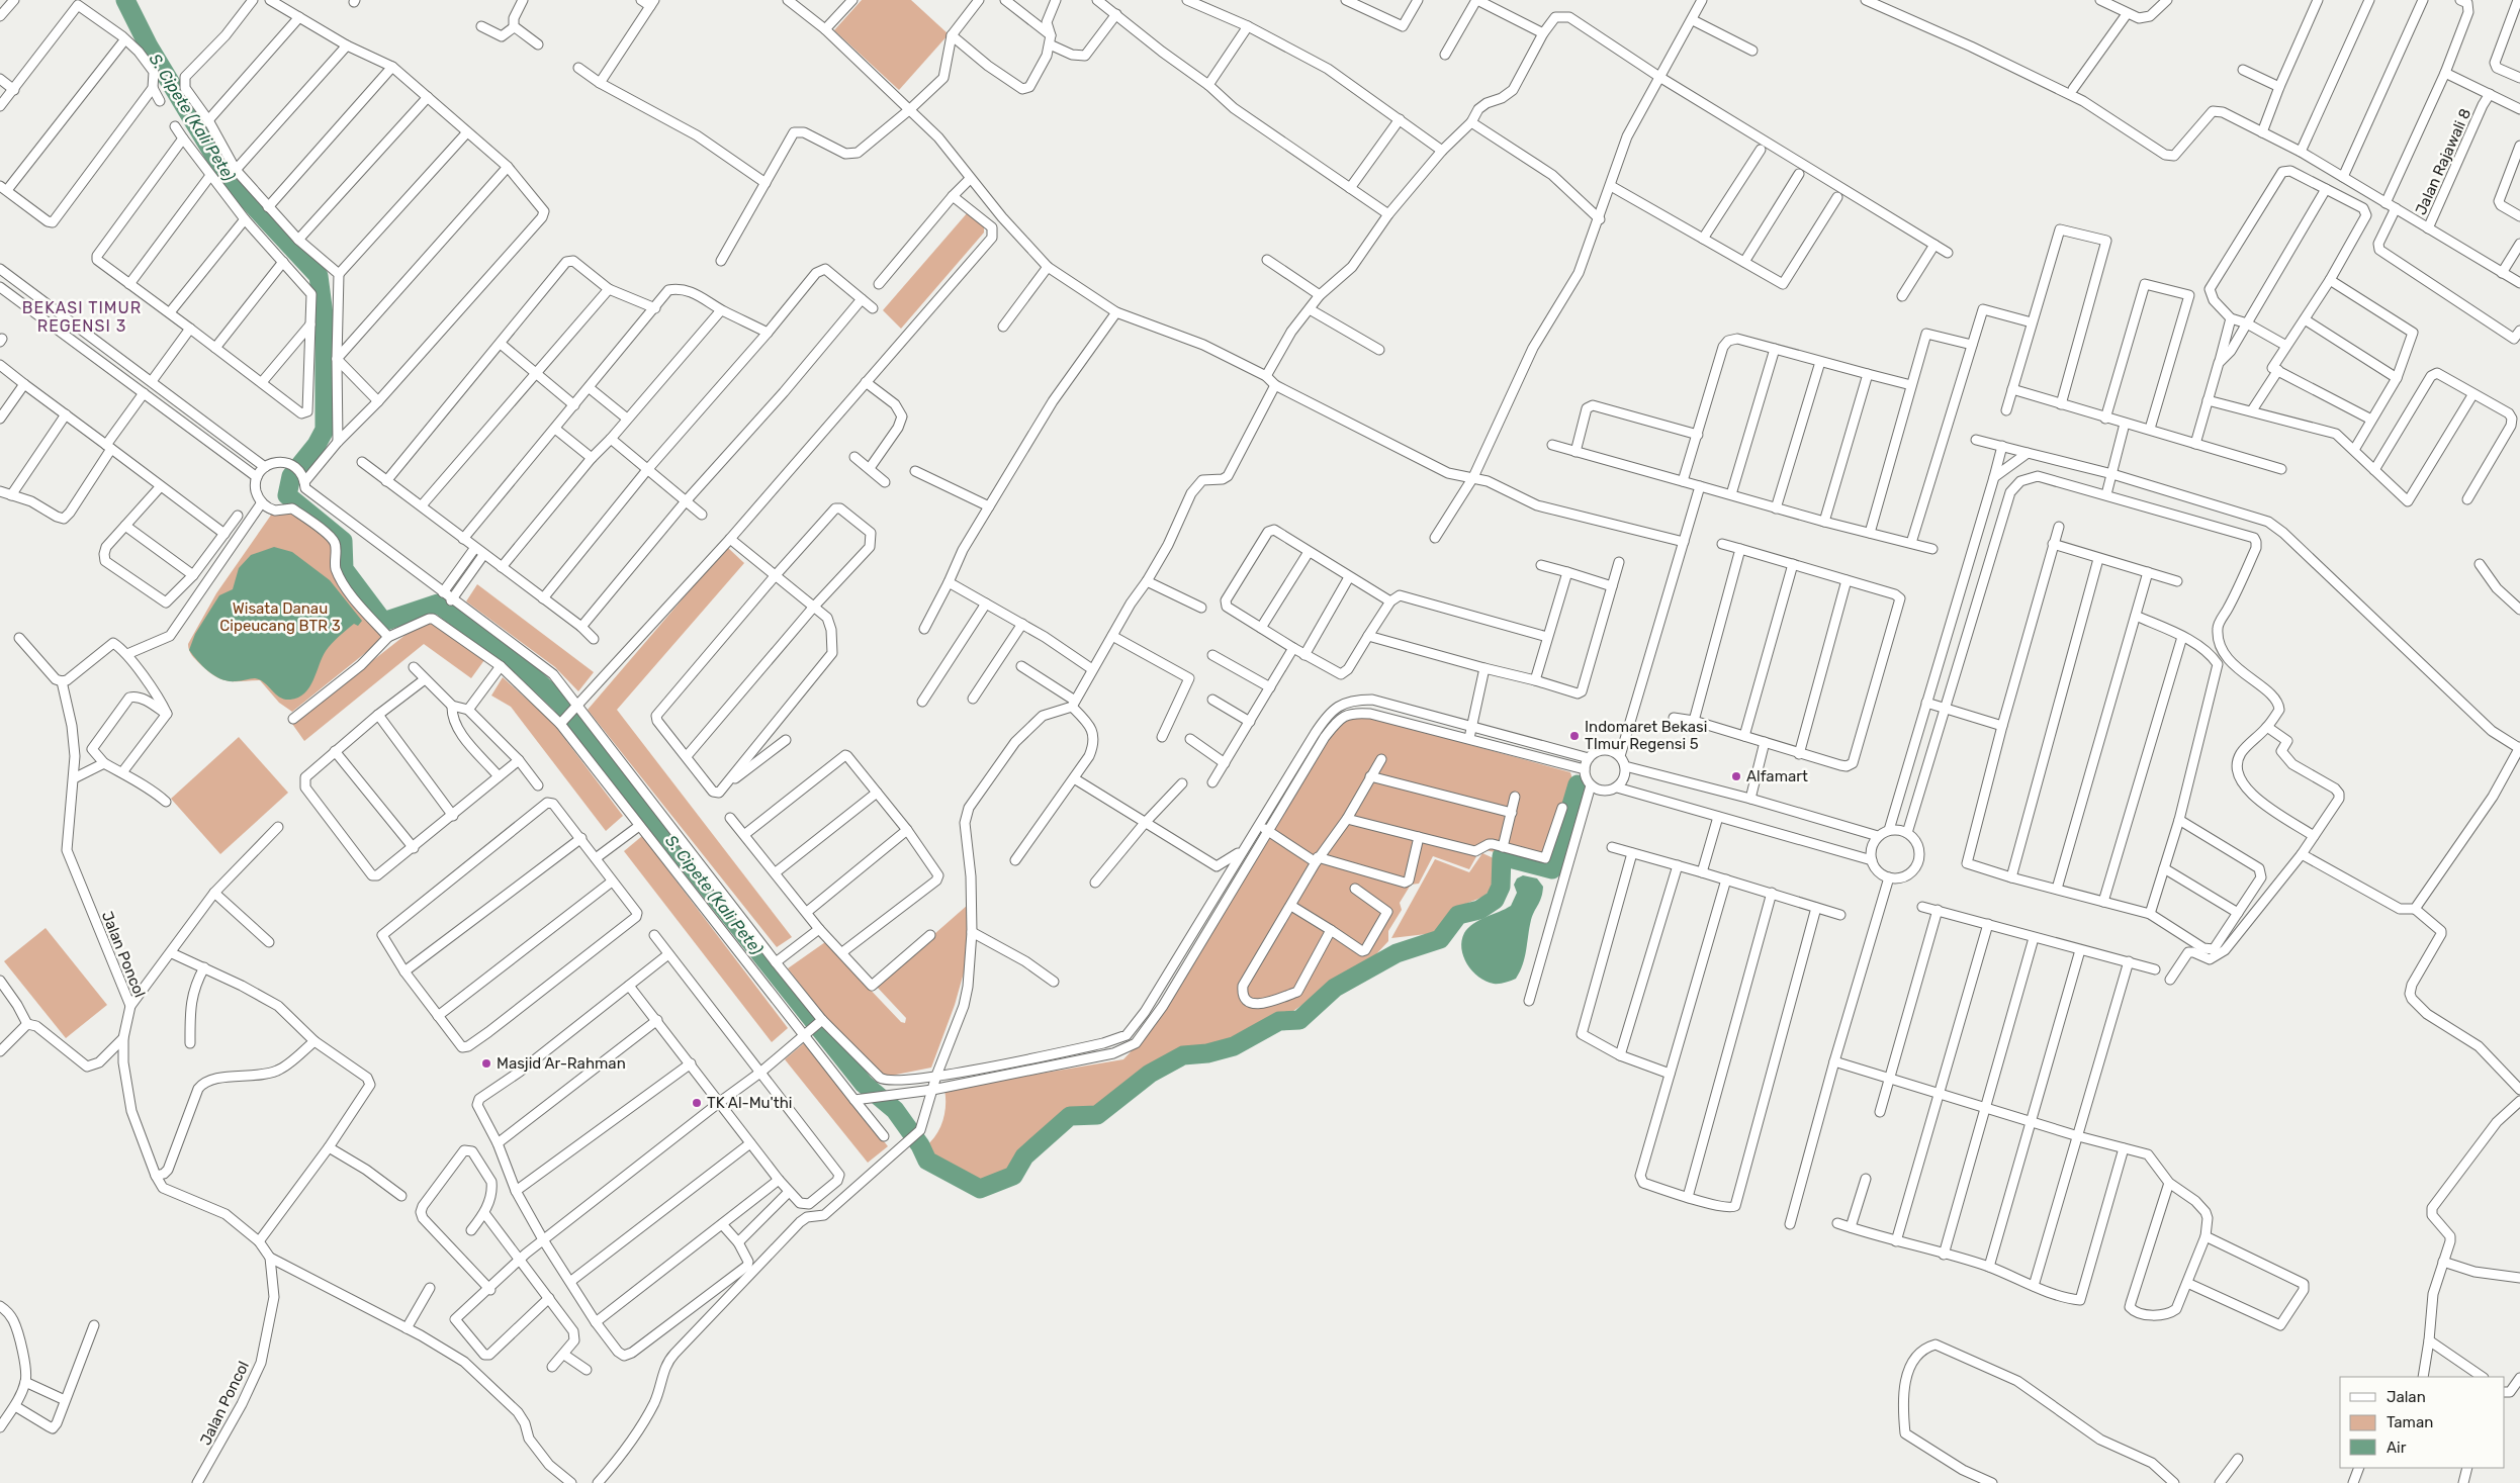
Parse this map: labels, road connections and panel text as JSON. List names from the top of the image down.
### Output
{
  "streets": {
    "street": ["Jalan Rajawali 8", "Jalan Poncol"]
  },
  "districts": ["BEKASI TIMUR REGENSI 3"],
  "water": ["S. Cipete (Kali Pete)"],
  "parks": ["Wisata Danau Cipeucang BTR 3"],
  "places": [
    "Indomaret Bekasi TImur Regensi 5",
    "Alfamart",
    "Masjid Ar-Rahman",
    "TK Al-Mu'thi"
  ],
  "legend": ["Jalan", "Taman", "Air"]
}
